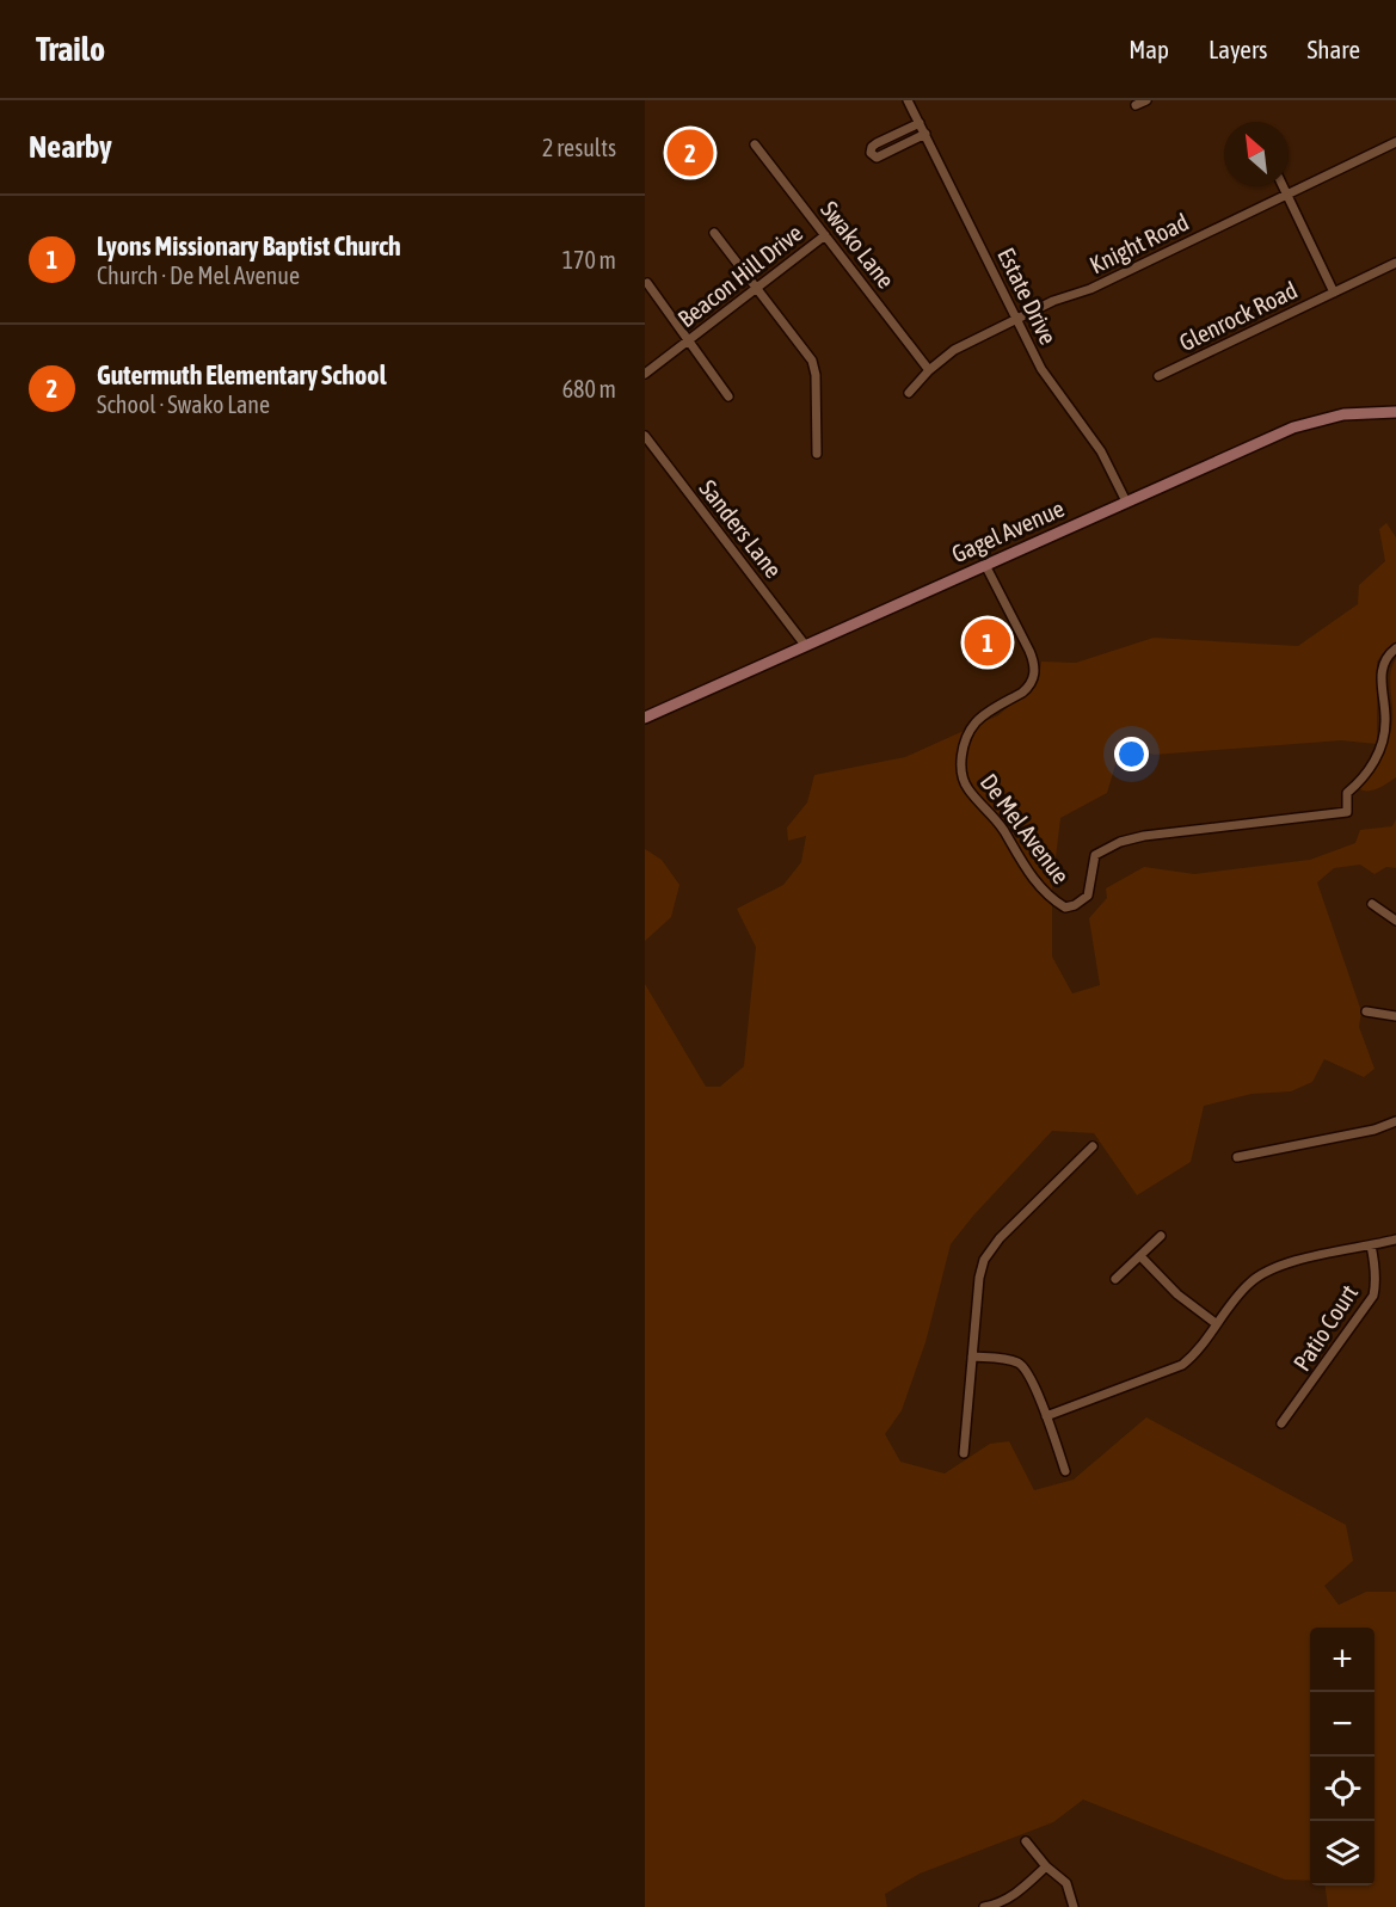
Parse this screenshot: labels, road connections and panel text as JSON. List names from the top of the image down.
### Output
{
  "streets": {
    "street": [
      "Knight Road",
      "Swako Lane",
      "Beacon Hill Drive",
      "Estate Drive",
      "Glenrock Road",
      "Sanders Lane",
      "Gagel Avenue",
      "De Mel Avenue",
      "Patio Court"
    ]
  },
  "crossings": [
    ["Knight Road", "Swako Lane"],
    ["Knight Road", "Estate Drive"],
    ["Knight Road", "Glenrock Road"],
    ["Swako Lane", "Beacon Hill Drive"],
    ["Estate Drive", "Gagel Avenue"],
    ["Sanders Lane", "Gagel Avenue"],
    ["Gagel Avenue", "De Mel Avenue"]
  ],
  "north": "top left",
  "page": {
    "header": "Trailo",
    "nav": ["Map", "Layers", "Share"],
    "heading": ["Nearby", "2 results"],
    "pins": ["2", "1"],
    "list": [
      {
        "mark": "1",
        "name": "Lyons Missionary Baptist Church",
        "note": "Church · De Mel Avenue",
        "value": "170 m"
      },
      {
        "mark": "2",
        "name": "Gutermuth Elementary School",
        "note": "School · Swako Lane",
        "value": "680 m"
      }
    ],
    "map_buttons": ["+", "−"]
  }
}
